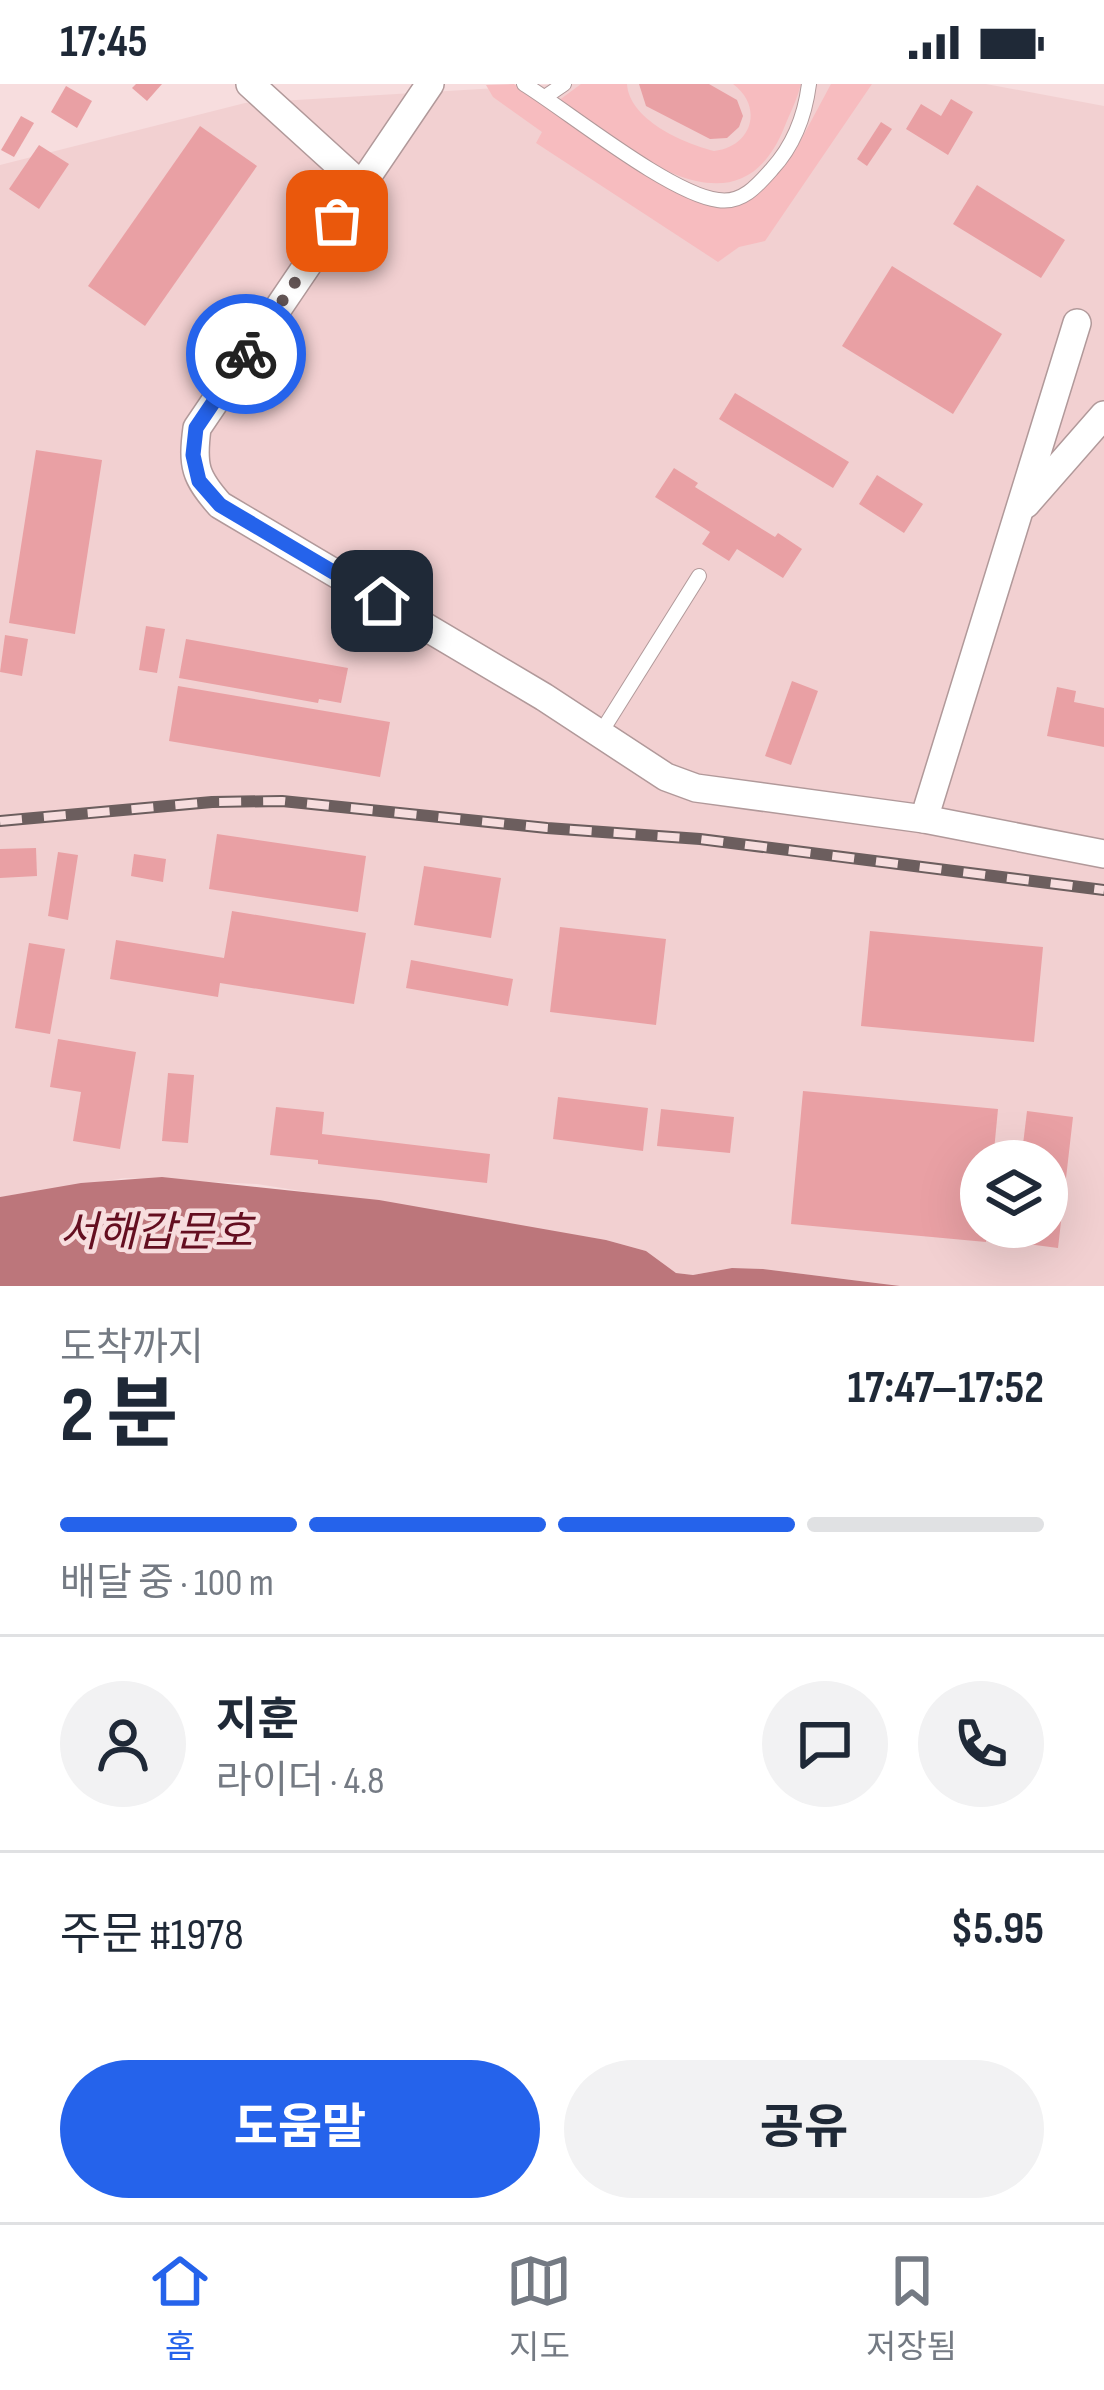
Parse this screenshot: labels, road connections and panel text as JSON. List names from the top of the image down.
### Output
{
  "water": ["서해갑문호"],
  "page": {
    "status": "17:45",
    "heading": ["2 분", "도착까지", "17:47–17:52"],
    "panel": [
      "지훈",
      "라이더 · 4.8",
      "주문 #1978",
      "$5.95"
    ],
    "bar": "배달 중 · 100 m",
    "buttons": ["도움말", "공유"],
    "tabs": ["홈", "지도", "저장됨"]
  }
}
